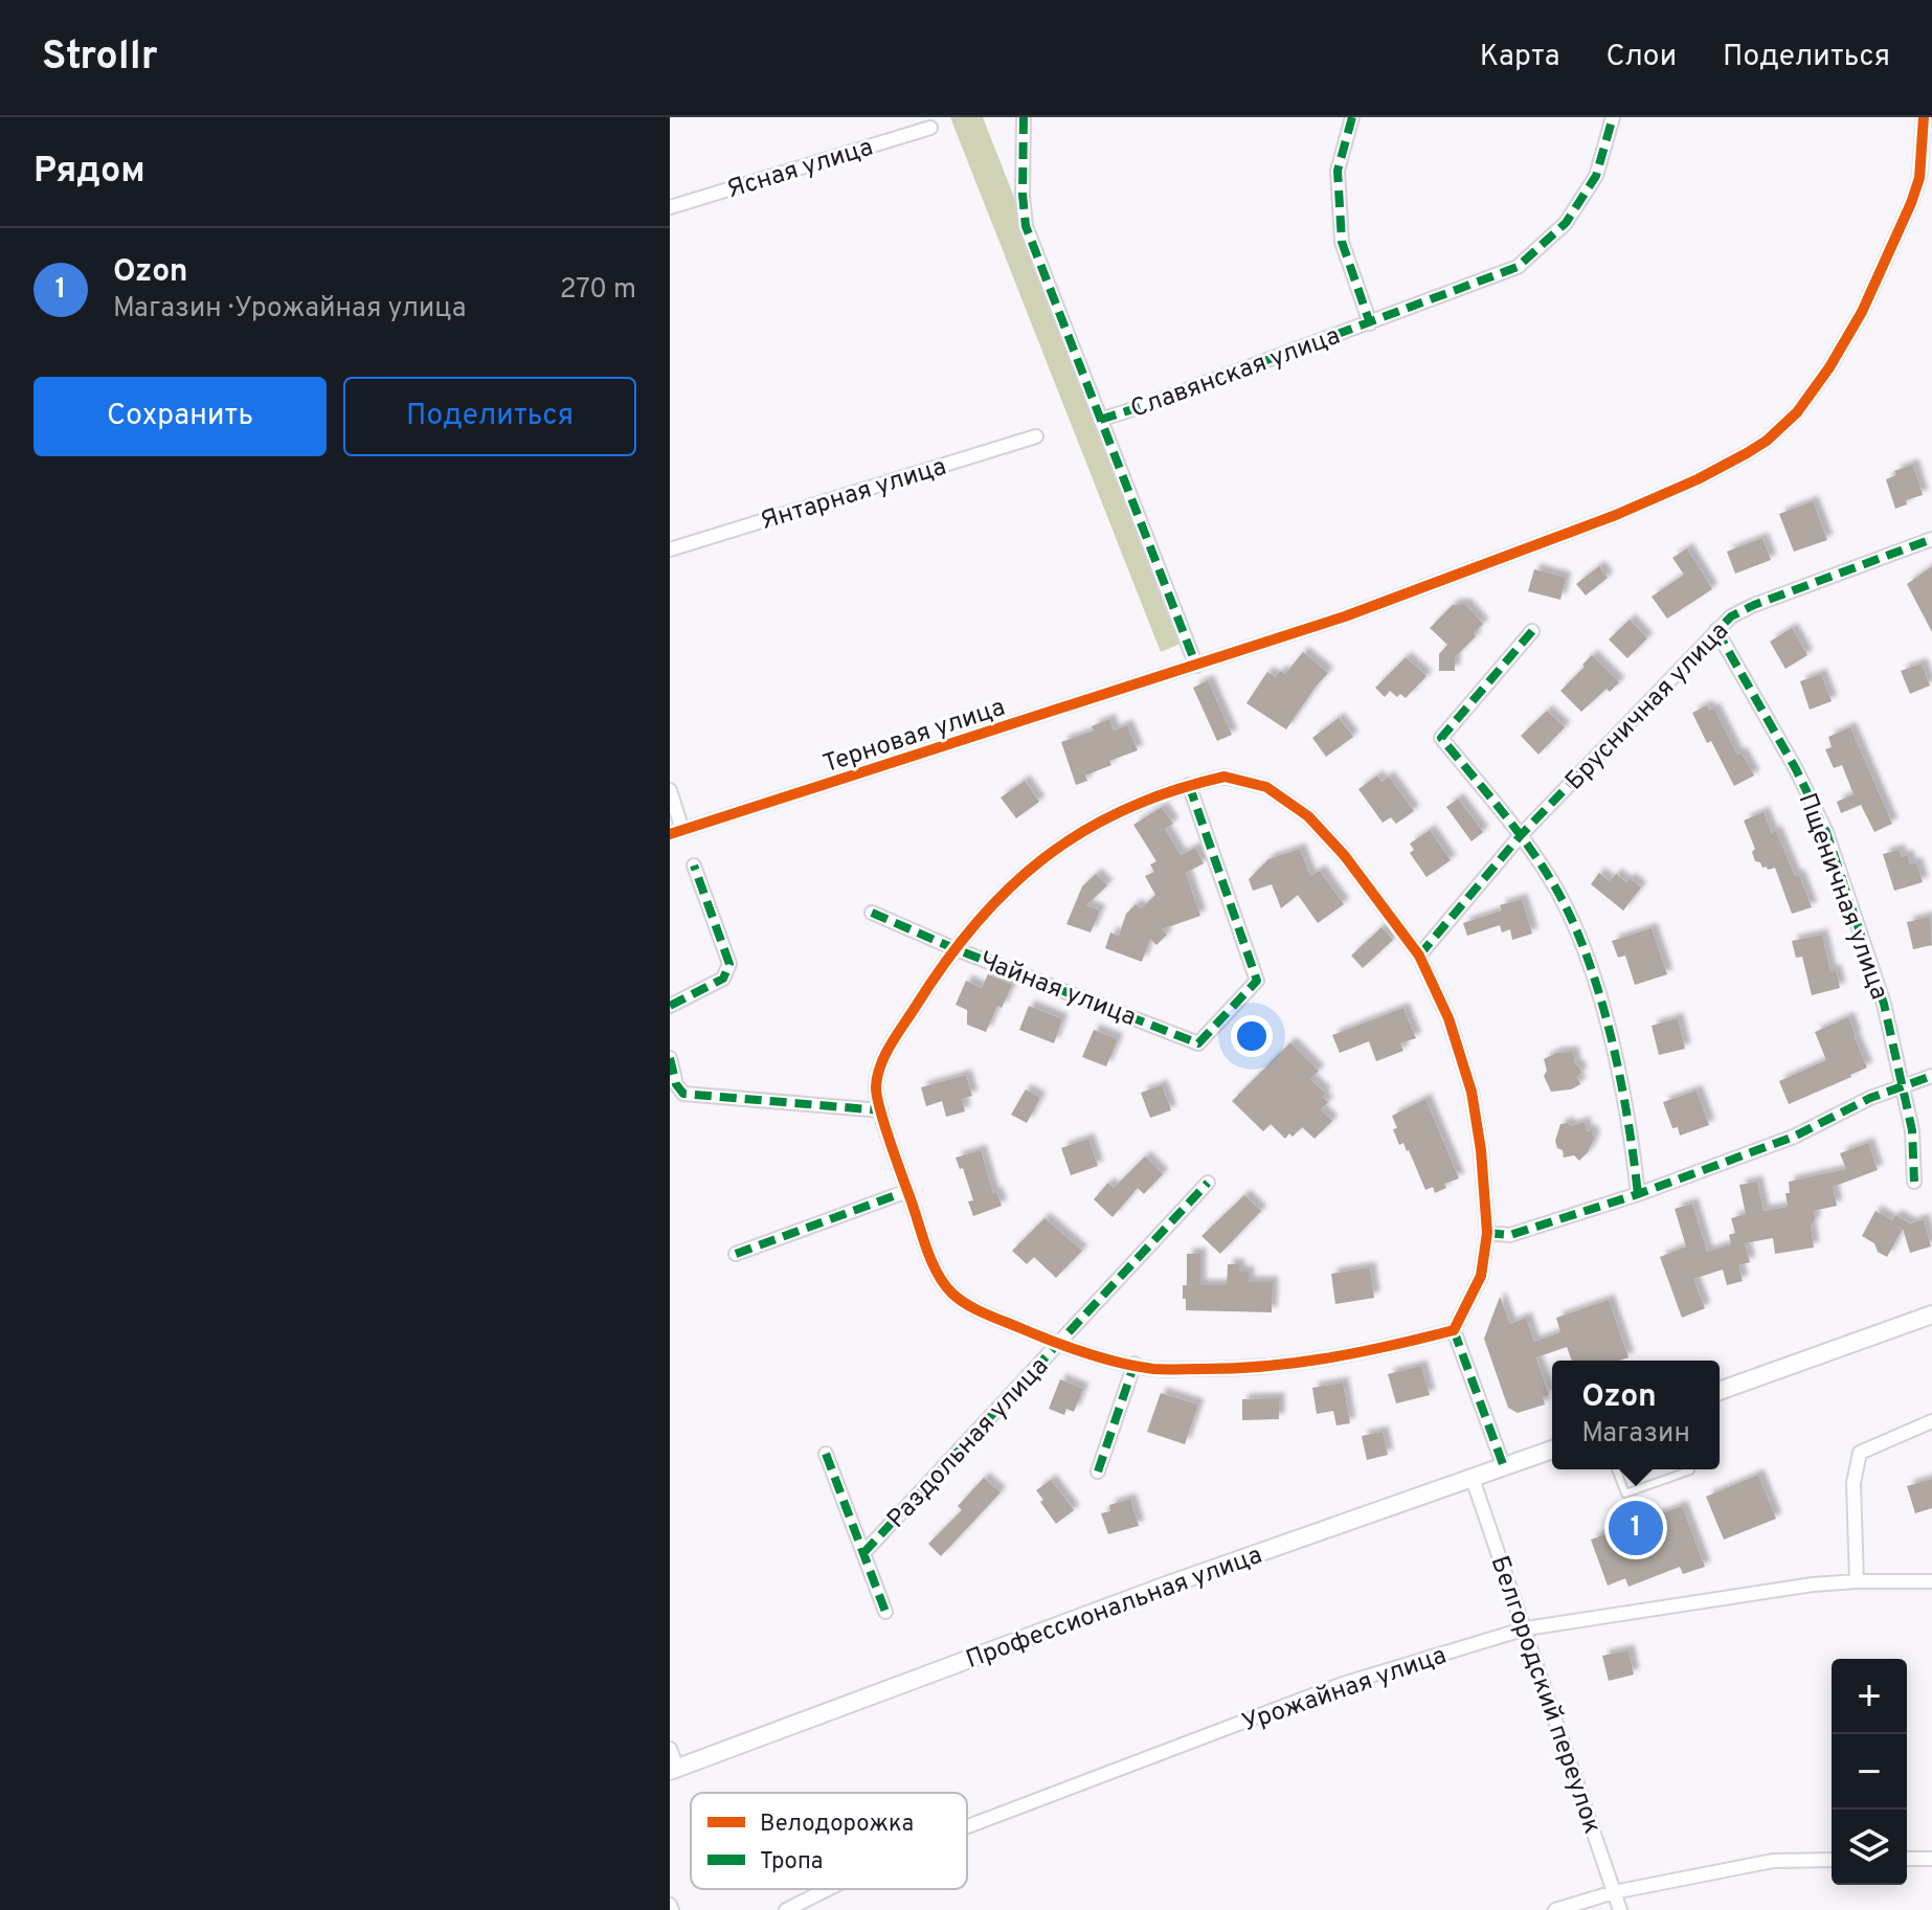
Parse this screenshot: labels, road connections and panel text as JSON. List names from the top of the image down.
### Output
{
  "streets": {
    "street": [
      "Ясная улица",
      "Славянская улица",
      "Янтарная улица",
      "Брусничная улица",
      "Терновая улица",
      "Пщеничная улица",
      "Чайная улица",
      "Раздольная улица",
      "Профессиональная улица",
      "Урожайная улица",
      "Белгородский переулок"
    ]
  },
  "crossings": [
    ["Брусничная улица", "Пщеничная улица"],
    ["Профессиональная улица", "Белгородский переулок"],
    ["Урожайная улица", "Белгородский переулок"]
  ],
  "legend": ["Велодорожка", "Тропа"],
  "page": {
    "header": "Strollr",
    "nav": ["Карта", "Слои", "Поделиться"],
    "heading": "Рядом",
    "list": [
      {
        "mark": "1",
        "name": "Ozon",
        "note": "Магазин · Урожайная улица",
        "value": "270 m"
      }
    ],
    "buttons": ["Сохранить", "Поделиться"],
    "popup": ["Ozon", "Магазин"],
    "pins": "1",
    "map_buttons": ["+", "−"]
  }
}
